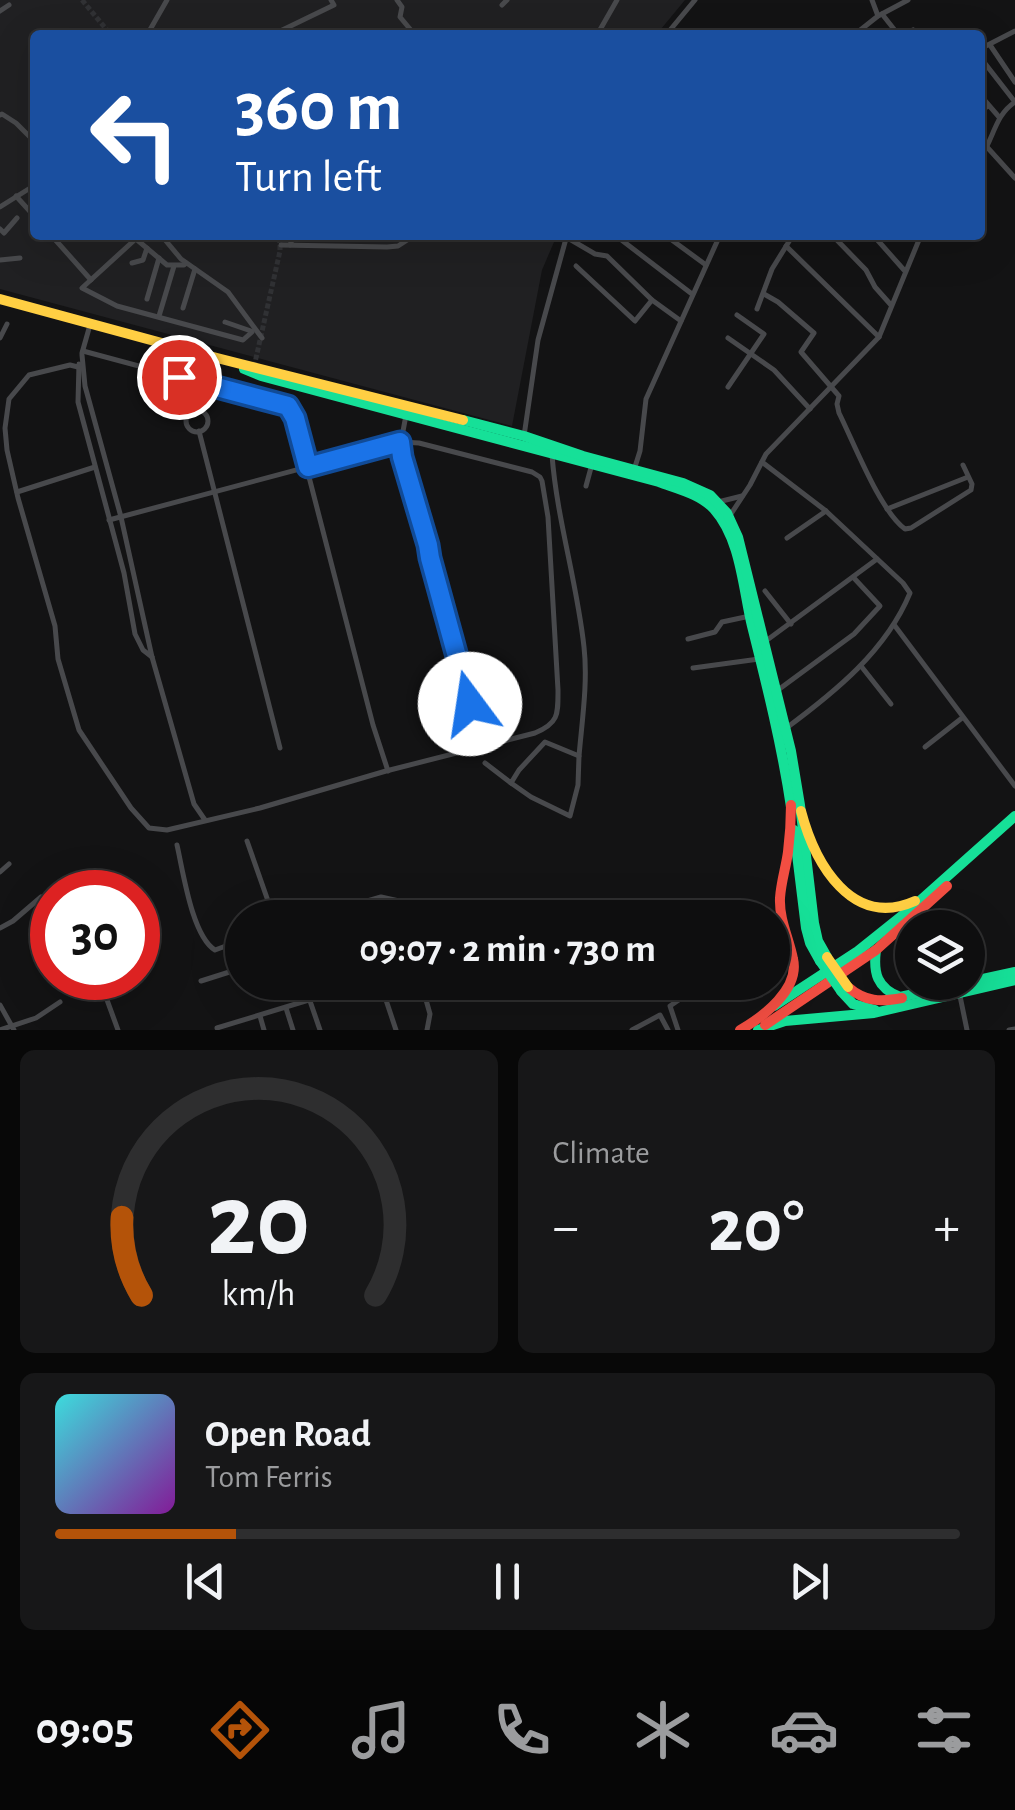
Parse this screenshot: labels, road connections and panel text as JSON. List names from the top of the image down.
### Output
{
  "page": {
    "turn": ["360 m", "Turn left"],
    "limit": "30",
    "trip": "09:07 · 2 min · 730 m",
    "tile": "Climate",
    "heat": ["−", "20°", "+"],
    "song": ["Open Road", "Tom Ferris"],
    "tabs": "09:05",
    "gauge": ["20", "km/h"]
  }
}
